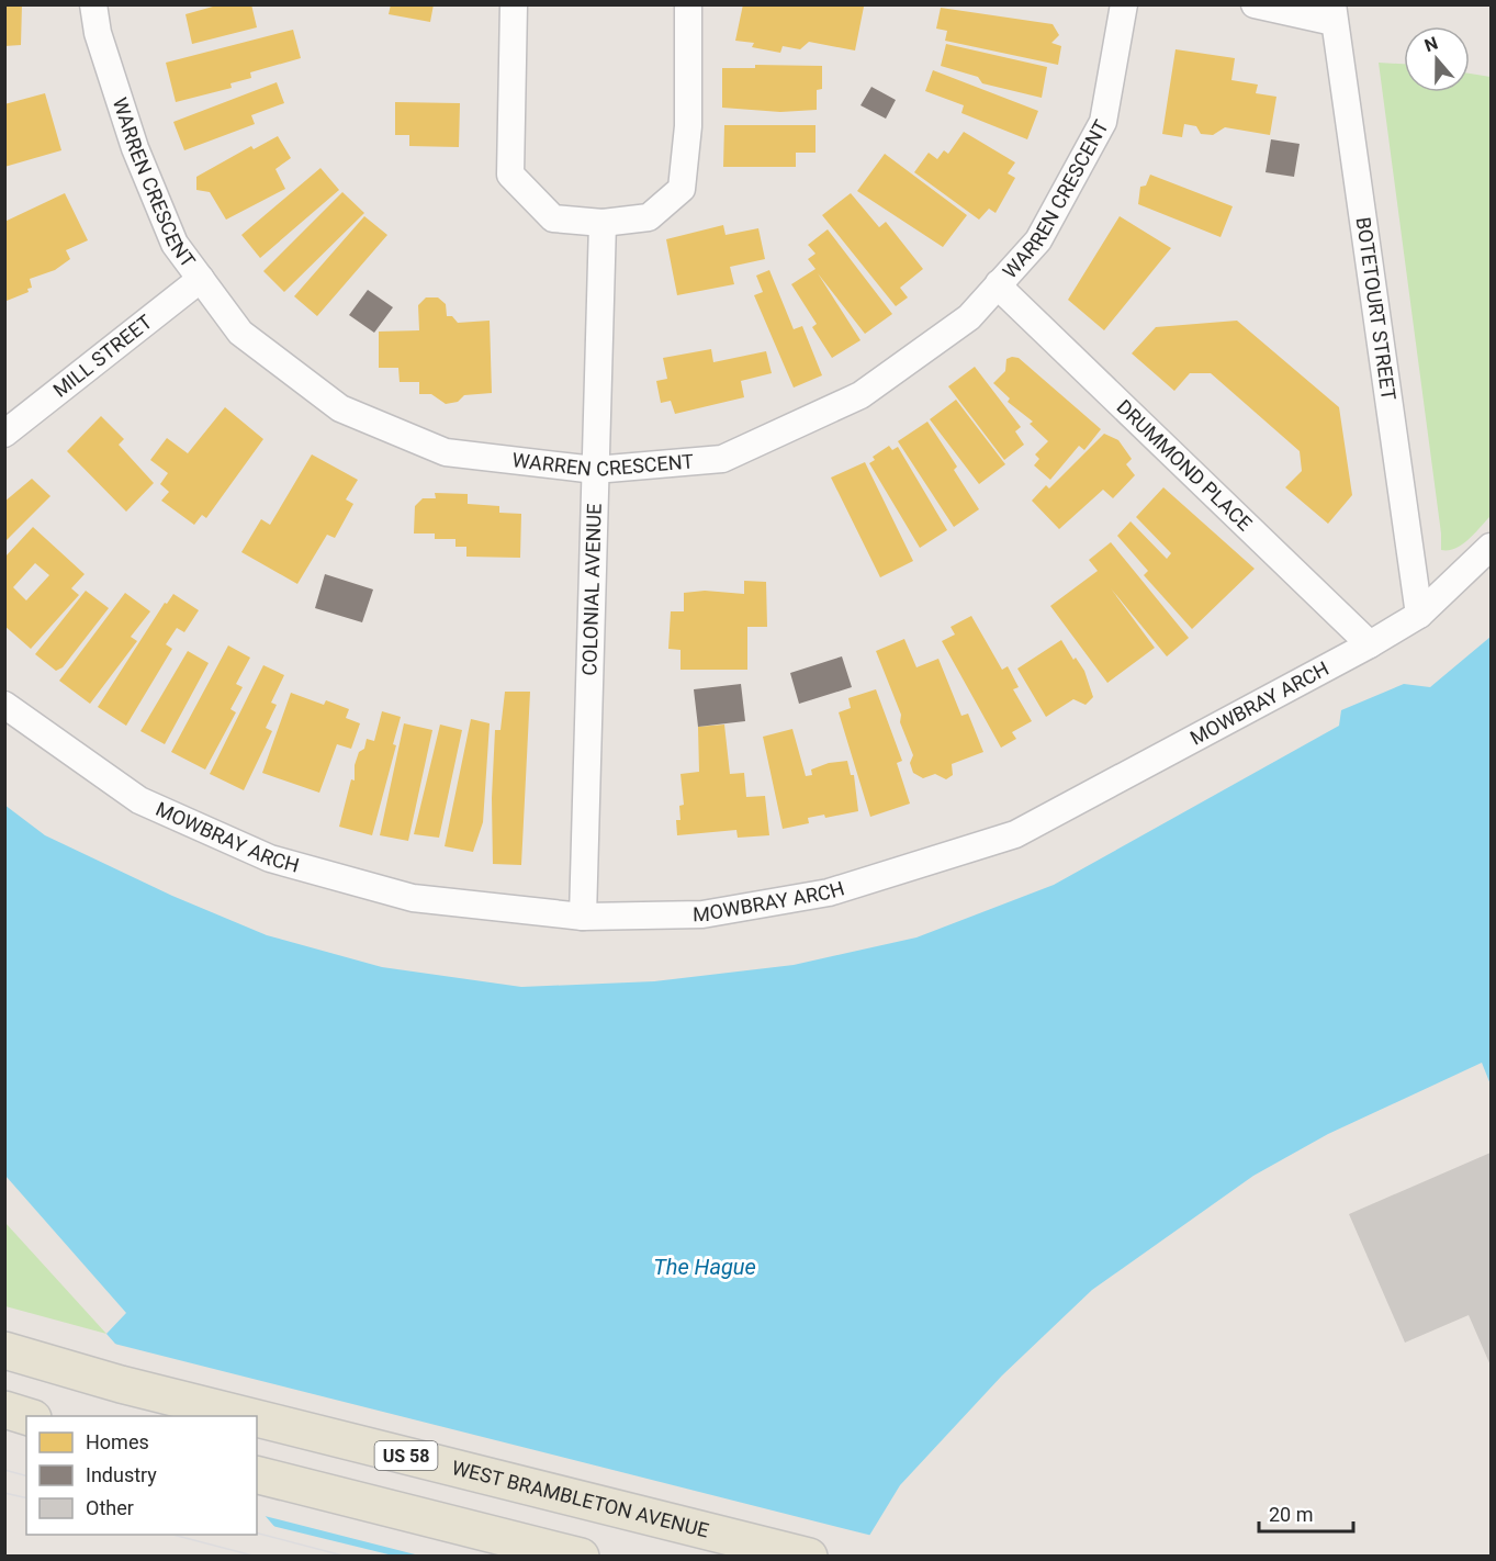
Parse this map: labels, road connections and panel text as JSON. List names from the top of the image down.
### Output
{
  "streets": {
    "main road": ["US 58", "WEST BRAMBLETON AVENUE"],
    "street": [
      "WARREN CRESCENT",
      "BOTETOURT STREET",
      "MILL STREET",
      "DRUMMOND PLACE",
      "COLONIAL AVENUE",
      "MOWBRAY ARCH"
    ]
  },
  "crossings": [
    ["WARREN CRESCENT", "MILL STREET"],
    ["WARREN CRESCENT", "DRUMMOND PLACE"],
    ["WARREN CRESCENT", "COLONIAL AVENUE"],
    ["BOTETOURT STREET", "MOWBRAY ARCH"],
    ["DRUMMOND PLACE", "MOWBRAY ARCH"],
    ["COLONIAL AVENUE", "MOWBRAY ARCH"]
  ],
  "water": ["The Hague"],
  "legend": ["Homes", "Industry", "Other"],
  "scale_bar": "20 m",
  "north": "top"
}
